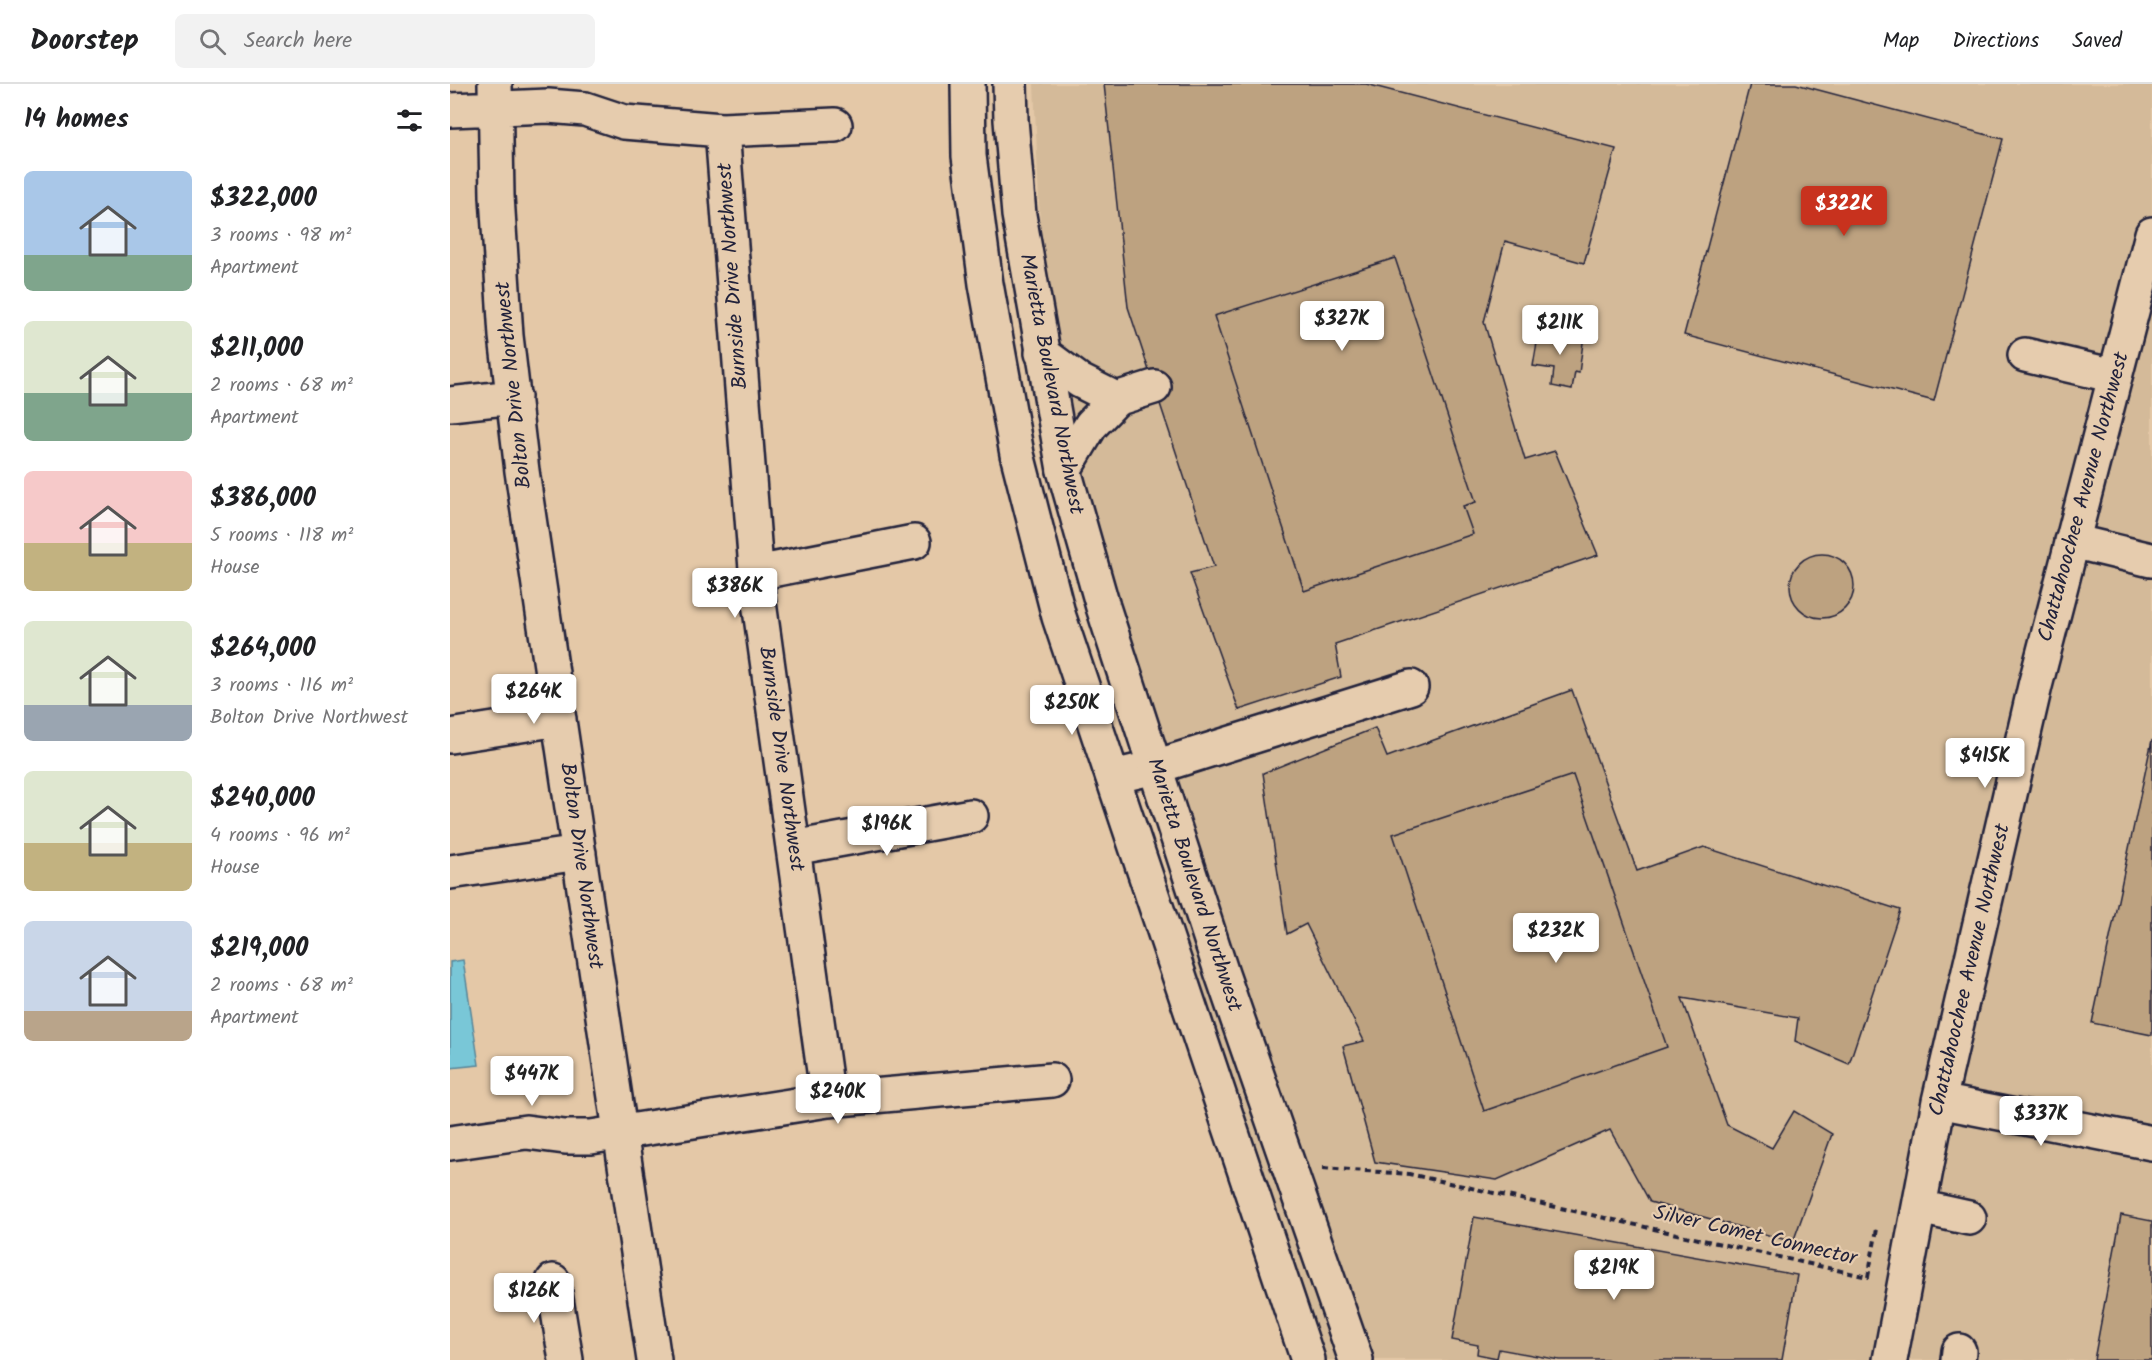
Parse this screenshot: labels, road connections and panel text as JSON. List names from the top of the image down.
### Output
{
  "streets": {
    "street": [
      "Burnside Drive Northwest",
      "Marietta Boulevard Northwest",
      "Bolton Drive Northwest",
      "Chattahoochee Avenue Northwest"
    ],
    "path": ["Silver Comet Connector"]
  },
  "page": {
    "header": "Doorstep",
    "search": "Search here",
    "nav": ["Map", "Directions", "Saved"],
    "heading": "14 homes",
    "list": [
      {
        "name": "$322,000",
        "note": "3 rooms · 98 m² · Apartment"
      },
      {
        "name": "$211,000",
        "note": "2 rooms · 68 m² · Apartment"
      },
      {
        "name": "$386,000",
        "note": "5 rooms · 118 m² · House"
      },
      {
        "name": "$264,000",
        "note": "3 rooms · 116 m² · Bolton Drive Northwest"
      },
      {
        "name": "$240,000",
        "note": "4 rooms · 96 m² · House"
      },
      {
        "name": "$219,000",
        "note": "2 rooms · 68 m² · Apartment"
      }
    ],
    "price": [
      "$322K",
      "$327K",
      "$211K",
      "$386K",
      "$264K",
      "$250K",
      "$415K",
      "$196K",
      "$232K",
      "$447K",
      "$240K",
      "$337K",
      "$219K",
      "$126K"
    ]
  }
}
